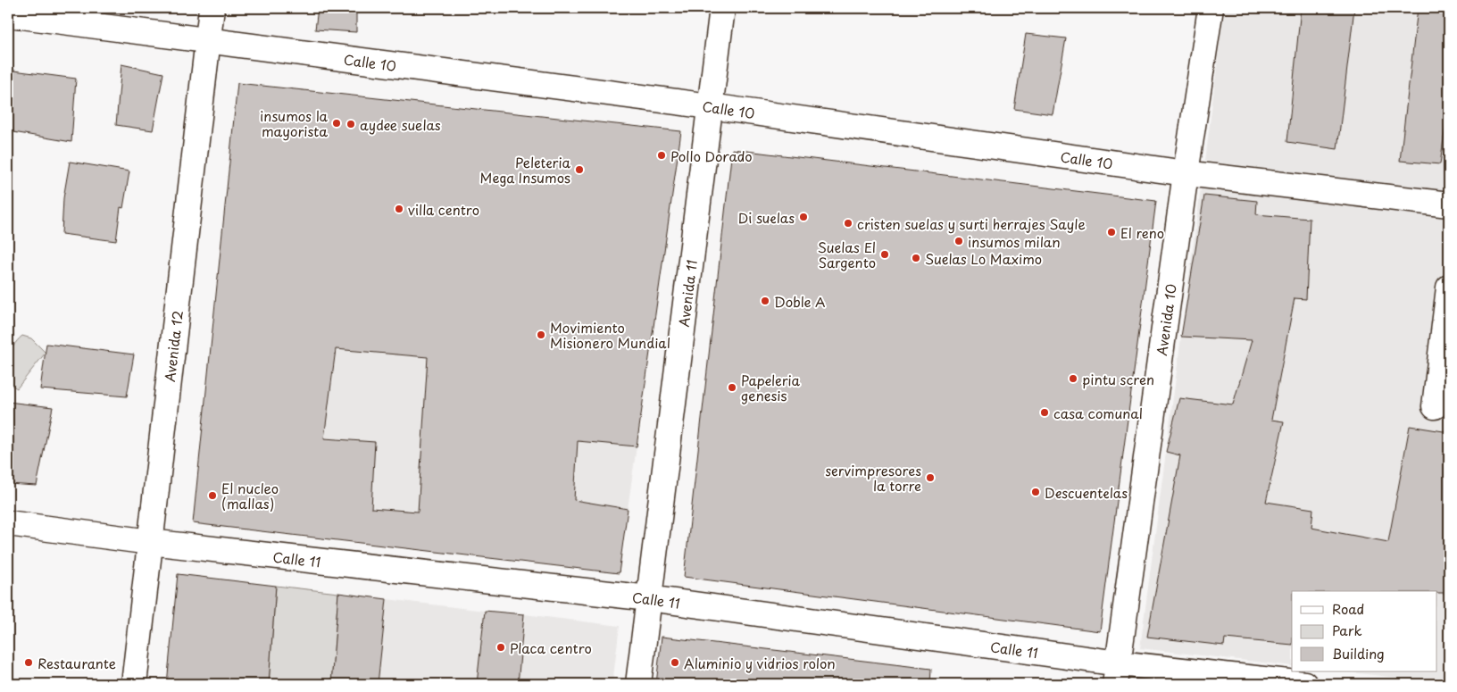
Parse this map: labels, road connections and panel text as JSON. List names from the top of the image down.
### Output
{
  "streets": {
    "street": [
      "Calle 10",
      "Avenida 11",
      "Avenida 10",
      "Avenida 12",
      "Calle 11"
    ]
  },
  "crossings": [
    ["Calle 10", "Avenida 11"],
    ["Calle 10", "Avenida 10"],
    ["Calle 10", "Avenida 12"],
    ["Avenida 11", "Calle 11"],
    ["Avenida 10", "Calle 11"],
    ["Avenida 12", "Calle 11"]
  ],
  "places": [
    "insumos la mayorista",
    "aydee suelas",
    "Pollo Dorado",
    "Peleteria Mega Insumos",
    "villa centro",
    "Di suelas",
    "cristen suelas y surti herrajes Sayle",
    "El reno",
    "insumos milan",
    "Suelas El Sargento",
    "Suelas Lo Maximo",
    "Doble A",
    "Movimiento Misionero Mundial",
    "pintu scren",
    "Papeleria genesis",
    "casa comunal",
    "servimpresores la torre",
    "Descuentelas",
    "El nucleo (mallas)",
    "Placa centro",
    "Restaurante",
    "Aluminio y vidrios rolon"
  ],
  "legend": ["Road", "Park", "Building"]
}
